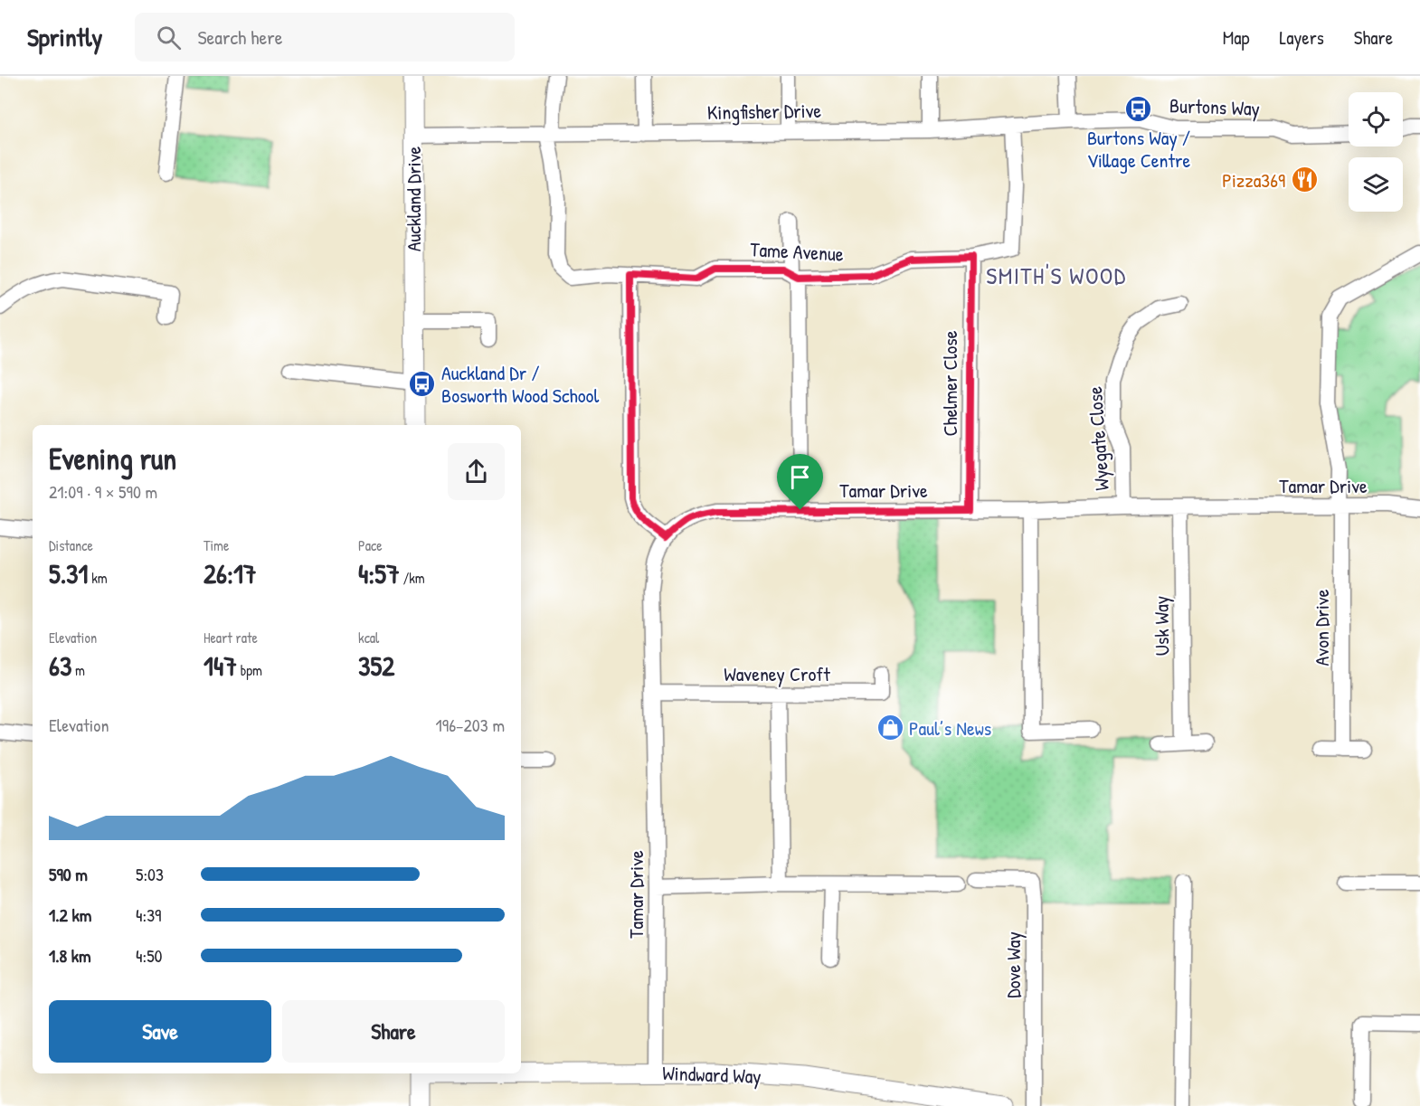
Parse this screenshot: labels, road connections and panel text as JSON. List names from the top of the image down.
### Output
{
  "streets": {
    "street": [
      "Burtons Way",
      "Kingfisher Drive",
      "Auckland Drive",
      "Tame Avenue",
      "Chelmer Close",
      "Wyegate Close",
      "Tamar Drive",
      "Usk Way",
      "Avon Drive",
      "Waveney Croft",
      "Dove Way",
      "Windward Way"
    ]
  },
  "crossings": [
    ["Burtons Way", "Kingfisher Drive"],
    ["Kingfisher Drive", "Auckland Drive"],
    ["Kingfisher Drive", "Tame Avenue"],
    ["Tame Avenue", "Chelmer Close"],
    ["Chelmer Close", "Tamar Drive"],
    ["Wyegate Close", "Tamar Drive"],
    ["Tamar Drive", "Usk Way"],
    ["Tamar Drive", "Avon Drive"],
    ["Tamar Drive", "Waveney Croft"],
    ["Tamar Drive", "Windward Way"]
  ],
  "districts": ["SMITH'S WOOD"],
  "places": {
    "bus stop": ["Burtons Way / Village Centre", "Auckland Dr / Bosworth Wood School"],
    "restaurant": ["Pizza369"],
    "shop": ["Paul’s News"]
  },
  "page": {
    "header": "Sprintly",
    "search": "Search here",
    "nav": ["Map", "Layers", "Share"],
    "heading": ["Evening run", "21:09 · 9 × 590 m"],
    "stats": [
      ["Distance", "5.31 km"],
      ["Time", "26:17"],
      ["Pace", "4:57 /km"],
      ["Elevation", "63 m"],
      ["Heart rate", "147 bpm"],
      ["kcal", "352"]
    ],
    "chart": ["Elevation", "196–203 m"],
    "list": [
      {
        "name": "590 m",
        "note": "5:03"
      },
      {
        "name": "1.2 km",
        "note": "4:39"
      },
      {
        "name": "1.8 km",
        "note": "4:50"
      }
    ],
    "buttons": ["Save", "Share"]
  }
}
